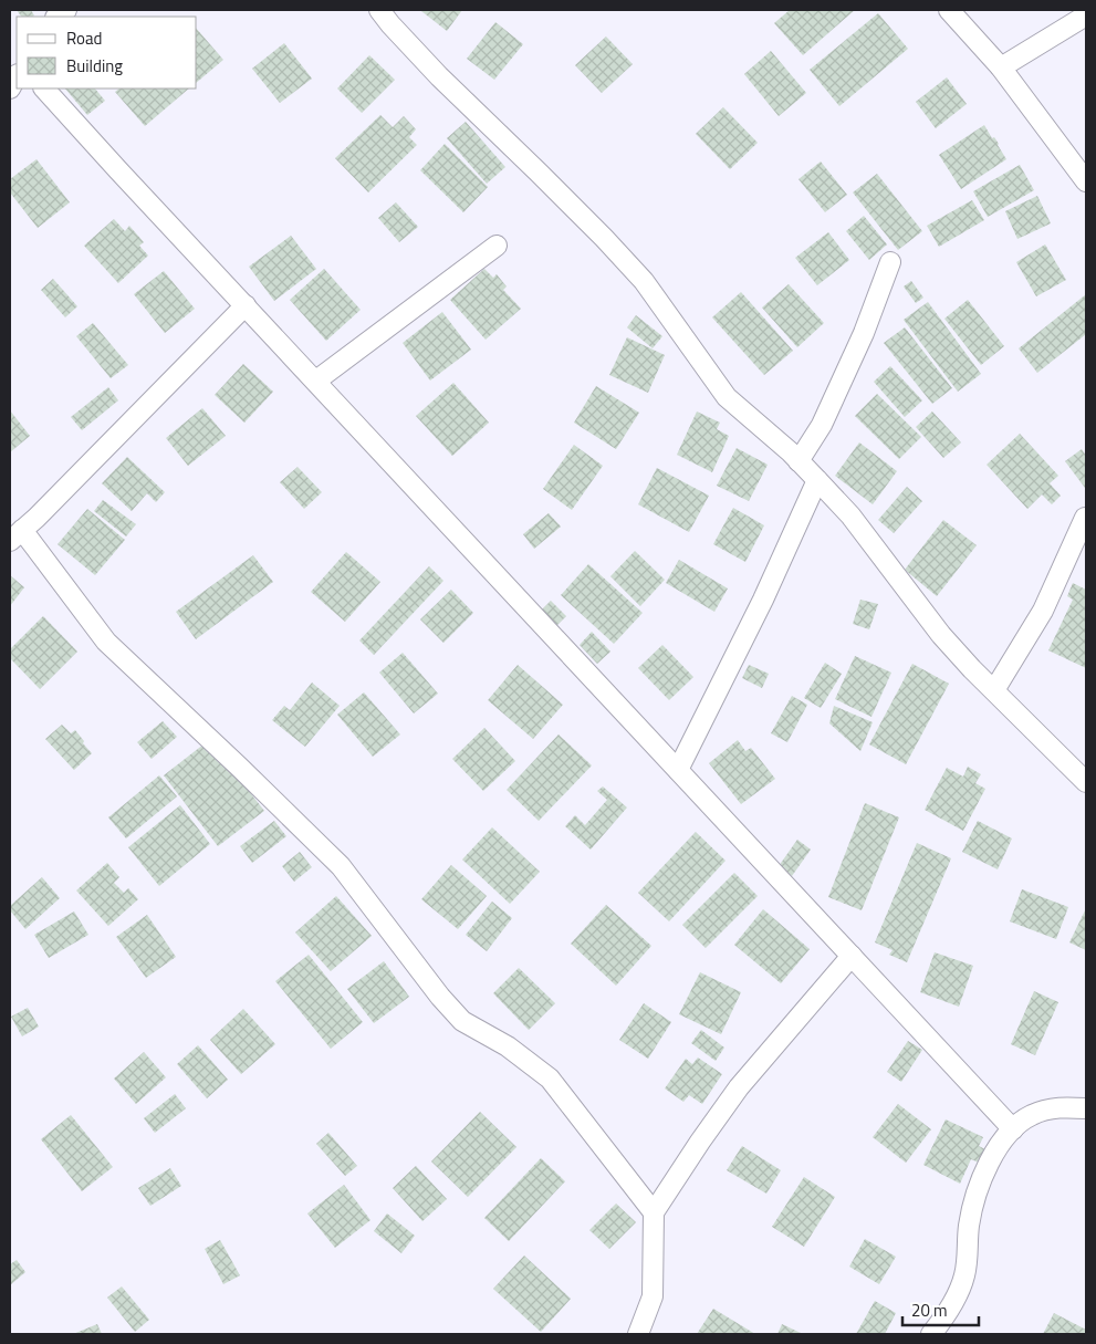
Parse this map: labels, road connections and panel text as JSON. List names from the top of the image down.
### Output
{
  "legend": ["Road", "Building"],
  "scale_bar": "20 m"
}
